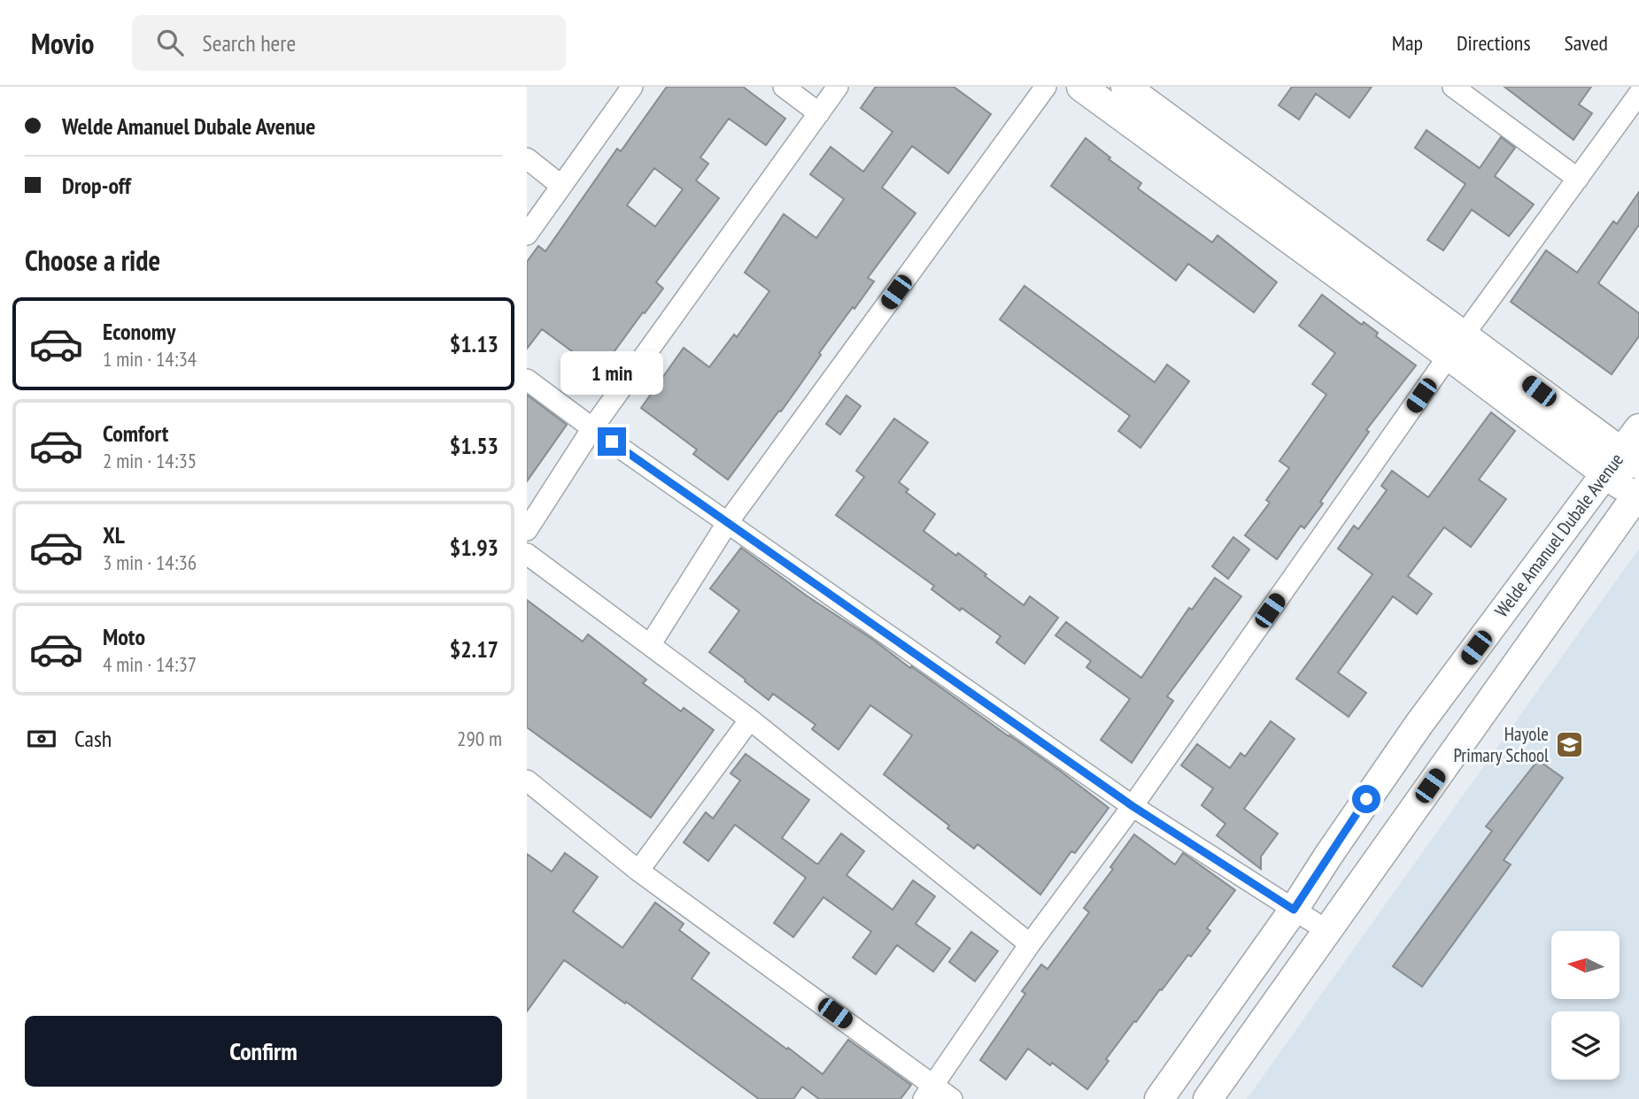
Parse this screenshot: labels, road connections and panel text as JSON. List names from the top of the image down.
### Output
{
  "streets": {
    "main road": ["Welde Amanuel Dubale Avenue"]
  },
  "places": {
    "school or university": ["Hayole Primary School"]
  },
  "north": "left",
  "page": {
    "header": "Movio",
    "search": "Search here",
    "nav": ["Map", "Directions", "Saved"],
    "banner": ["Welde Amanuel Dubale Avenue", "Drop-off"],
    "heading": "Choose a ride",
    "list": [
      {
        "name": "Economy",
        "note": "1 min · 14:34",
        "value": "$1.13"
      },
      {
        "name": "Comfort",
        "note": "2 min · 14:35",
        "value": "$1.53"
      },
      {
        "name": "XL",
        "note": "3 min · 14:36",
        "value": "$1.93"
      },
      {
        "name": "Moto",
        "note": "4 min · 14:37",
        "value": "$2.17"
      }
    ],
    "bubble": "1 min",
    "pay": ["Cash", "290 m"],
    "buttons": "Confirm"
  }
}
